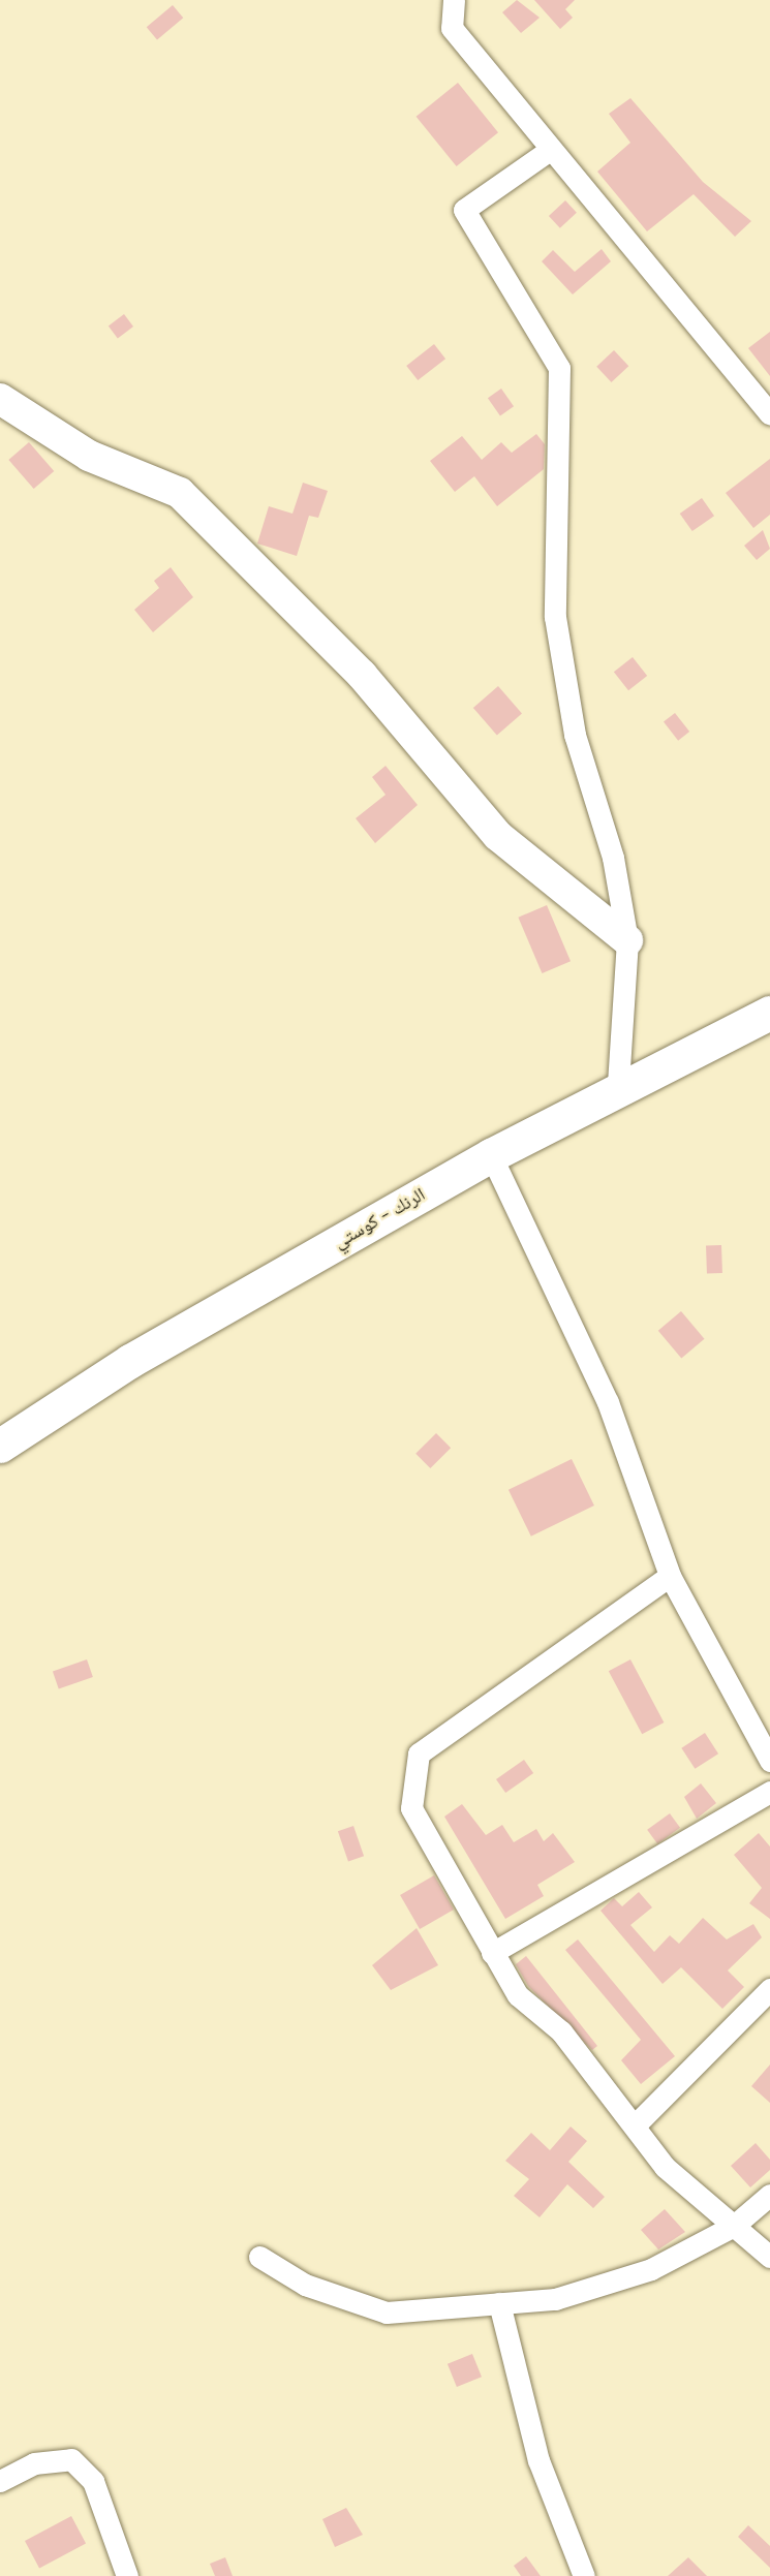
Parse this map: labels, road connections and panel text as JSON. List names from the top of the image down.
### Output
{
  "streets": {
    "main road": ["الرنك - كوستي"]
  }
}
